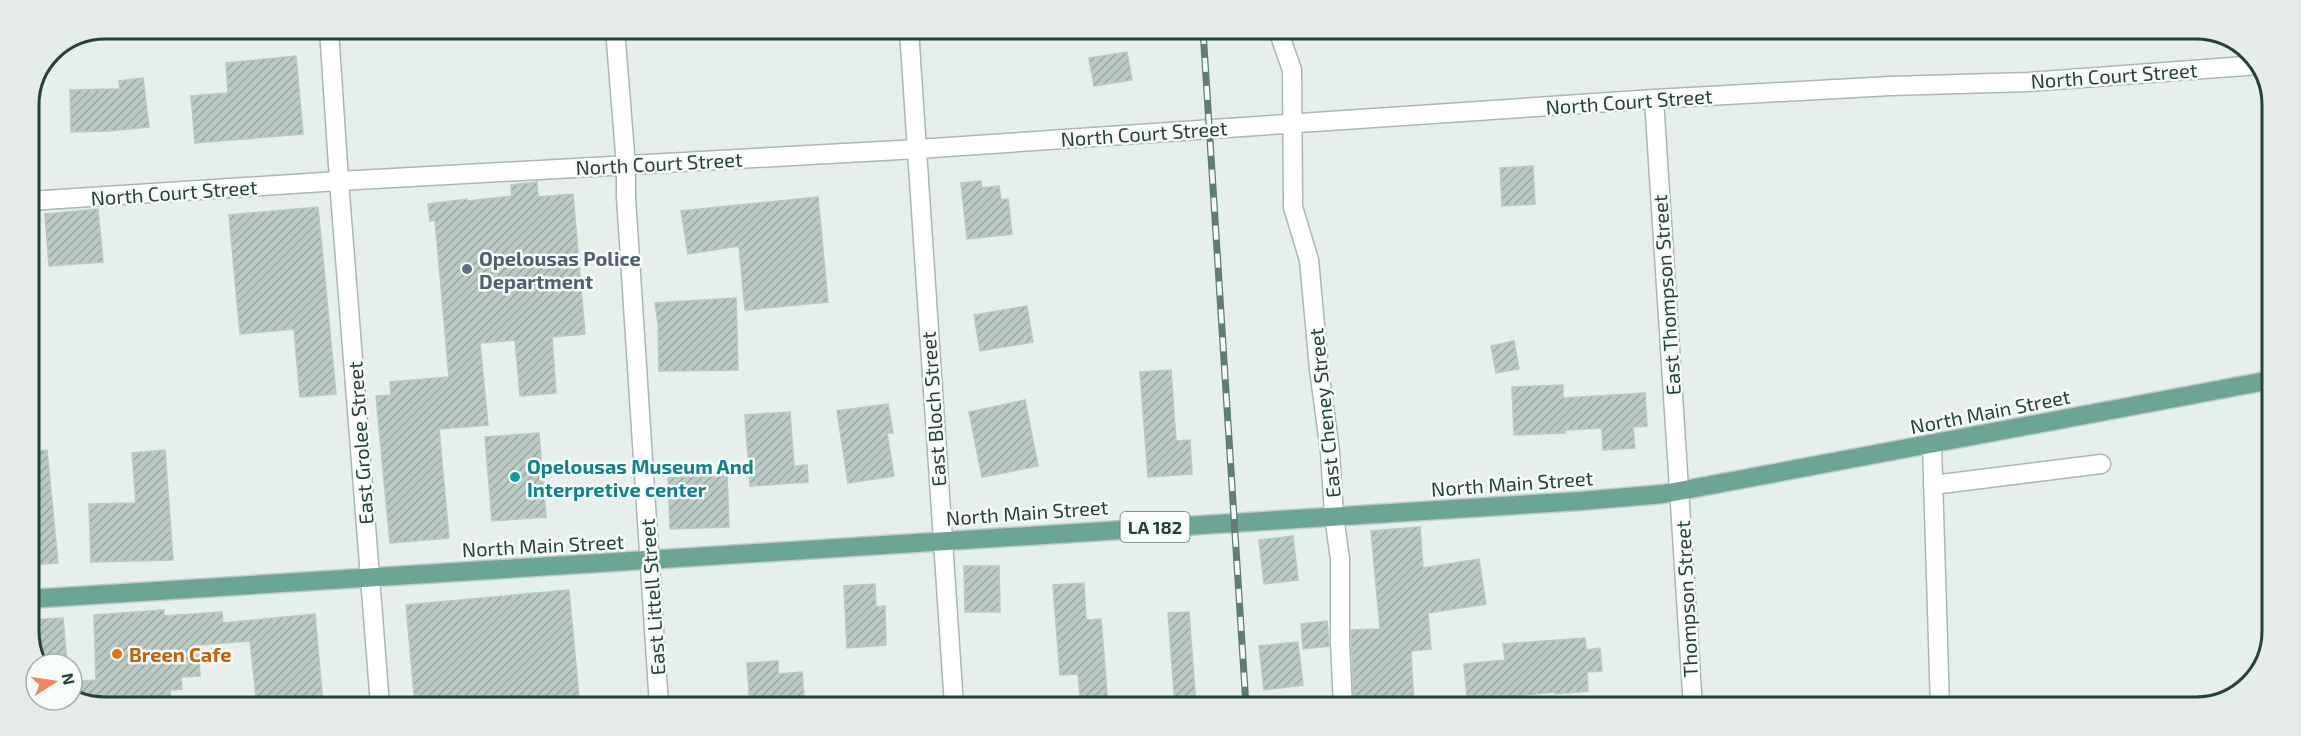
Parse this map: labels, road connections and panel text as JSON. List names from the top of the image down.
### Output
{
  "streets": {
    "main road": ["North Main Street", "LA 182"],
    "street": [
      "North Court Street",
      "East Thompson Street",
      "East Bloch Street",
      "East Cheney Street",
      "East Grolee Street",
      "East Littell Street",
      "Thompson Street"
    ]
  },
  "crossings": [
    ["North Court Street", "East Thompson Street"],
    ["North Court Street", "East Bloch Street"],
    ["North Court Street", "East Cheney Street"],
    ["North Court Street", "East Grolee Street"],
    ["North Court Street", "East Littell Street"],
    ["East Thompson Street", "North Main Street"],
    ["East Thompson Street", "Thompson Street"],
    ["East Bloch Street", "North Main Street"],
    ["North Main Street", "East Cheney Street"],
    ["North Main Street", "East Grolee Street"],
    ["North Main Street", "East Littell Street"],
    ["North Main Street", "Thompson Street"]
  ],
  "places": ["Opelousas Police Department", "Opelousas Museum And Interpretive center", "Breen Cafe"],
  "north": "right"
}
